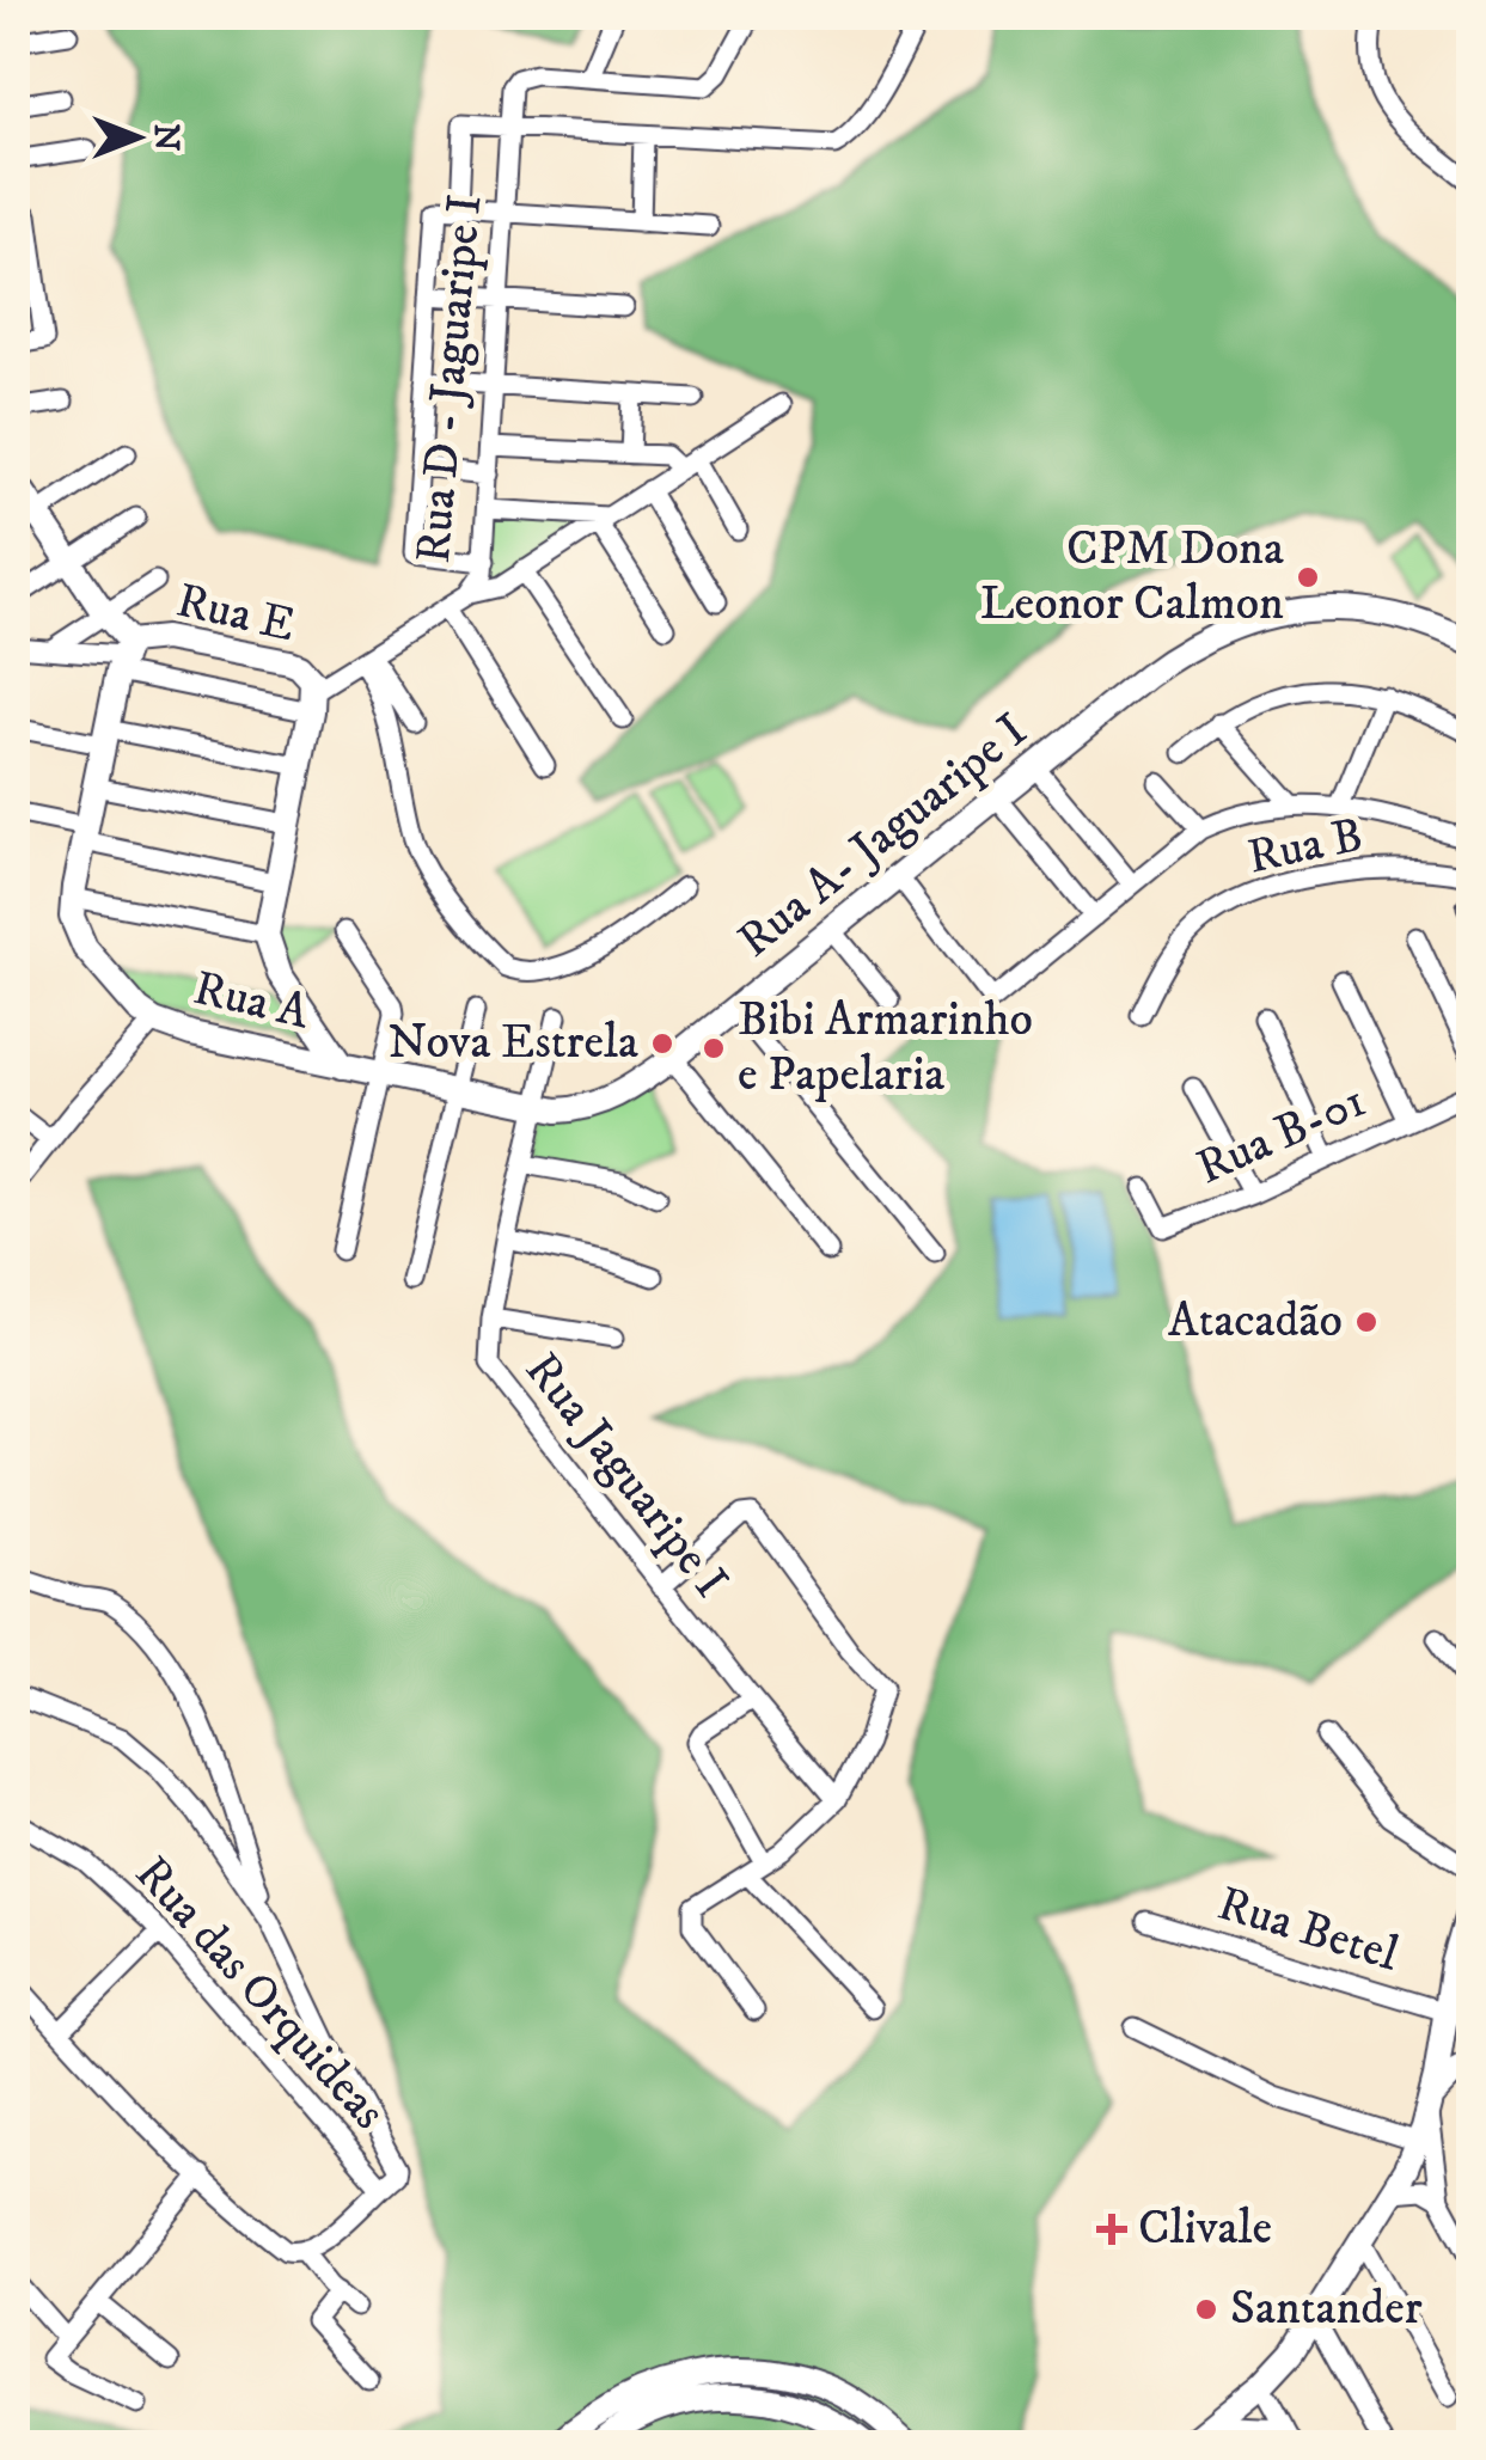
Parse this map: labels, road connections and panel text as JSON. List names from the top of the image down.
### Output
{
  "streets": {
    "main road": ["Rua E", "Rua A- Jaguaripe I", "Rua A"],
    "street": [
      "Rua D - Jaguaripe I",
      "Rua B",
      "Rua B-01",
      "Rua Jaguaripe I",
      "Rua Betel",
      "Rua das Orquideas"
    ]
  },
  "crossings": [
    ["Rua D - Jaguaripe I", "Rua E"],
    ["Rua D - Jaguaripe I", "Rua A"],
    ["Rua E", "Rua A"],
    ["Rua A- Jaguaripe I", "Rua A"],
    ["Rua A- Jaguaripe I", "Rua Jaguaripe I"]
  ],
  "places": {
    "other": [
      "CPM Dona Leonor Calmon",
      "Nova Estrela",
      "Bibi Armarinho e Papelaria",
      "Atacadão",
      "Santander"
    ],
    "health": ["Clivale"]
  },
  "north": "right"
}
